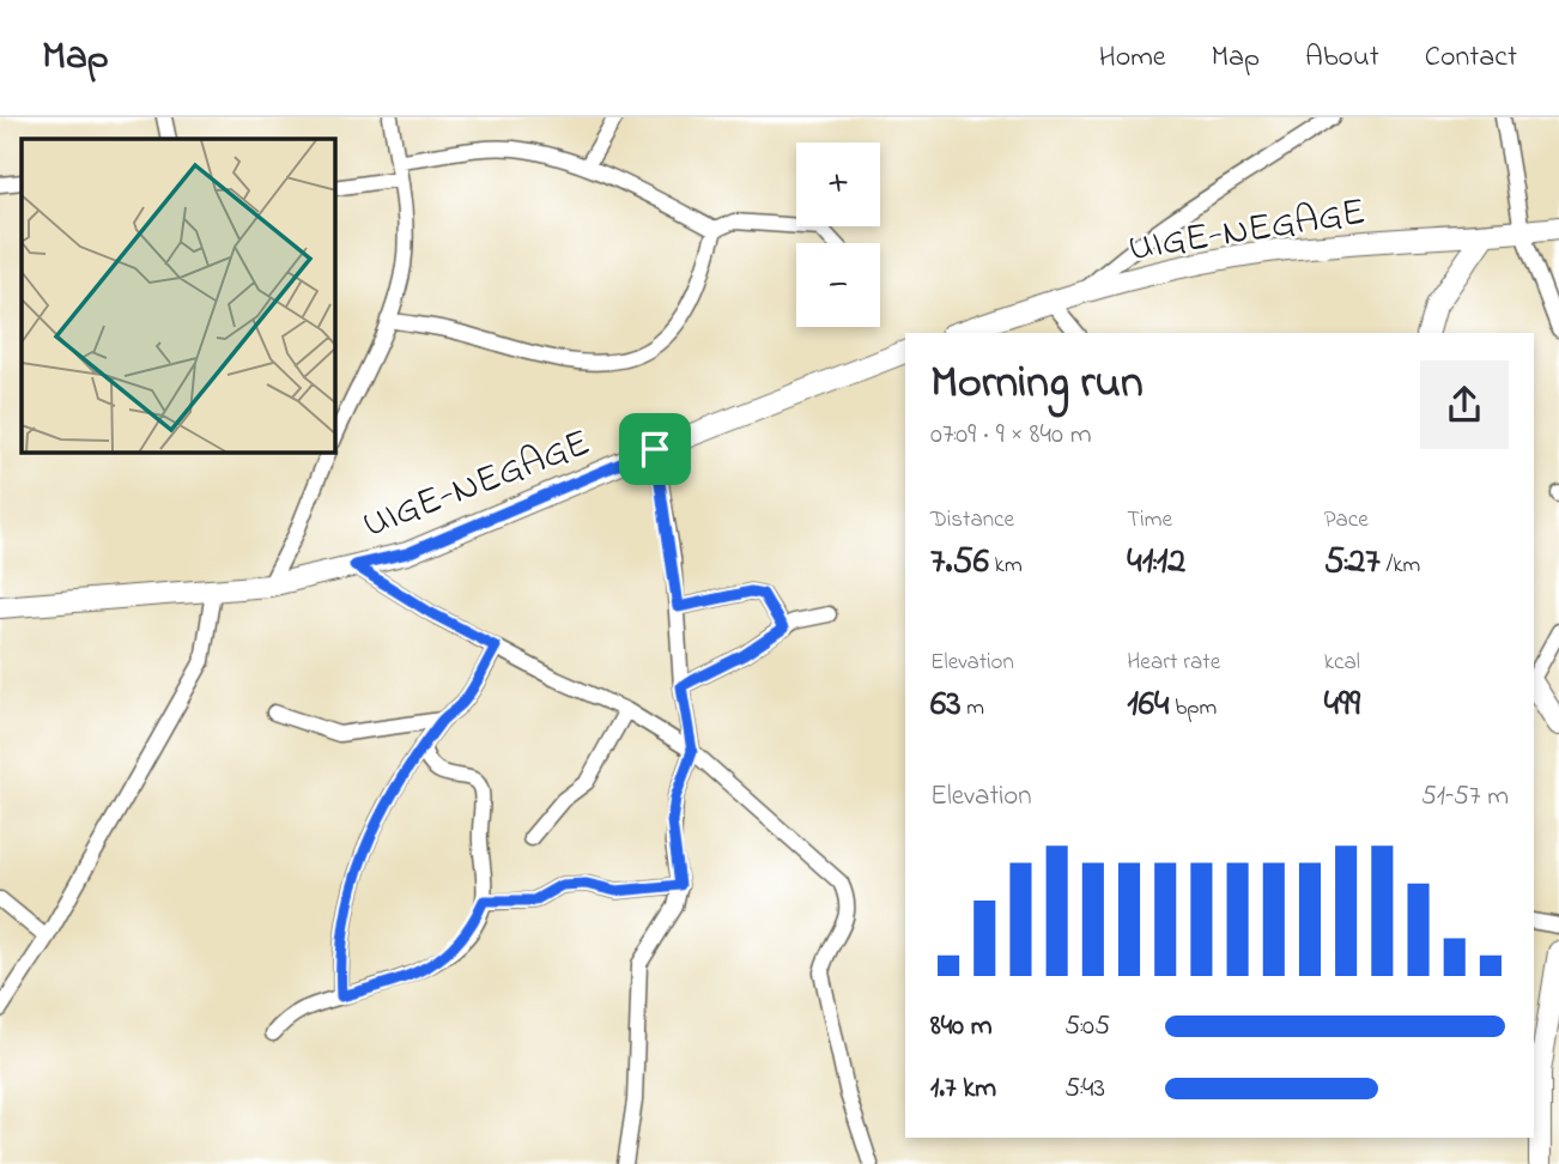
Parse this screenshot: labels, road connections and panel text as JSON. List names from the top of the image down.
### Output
{
  "streets": {
    "main road": ["UIGE-NEGAGE"]
  },
  "page": {
    "header": "Map",
    "nav": [
      "Home",
      "Map",
      "About",
      "Contact"
    ],
    "map_buttons": ["+", "−"],
    "heading": ["Morning run", "07:09 · 9 × 840 m"],
    "stats": [
      ["Distance", "7.56 km"],
      ["Time", "41:12"],
      ["Pace", "5:27 /km"],
      ["Elevation", "63 m"],
      ["Heart rate", "164 bpm"],
      ["kcal", "499"]
    ],
    "chart": ["Elevation", "51–57 m"],
    "list": [
      {
        "name": "840 m",
        "note": "5:05"
      },
      {
        "name": "1.7 km",
        "note": "5:43"
      }
    ]
  }
}
